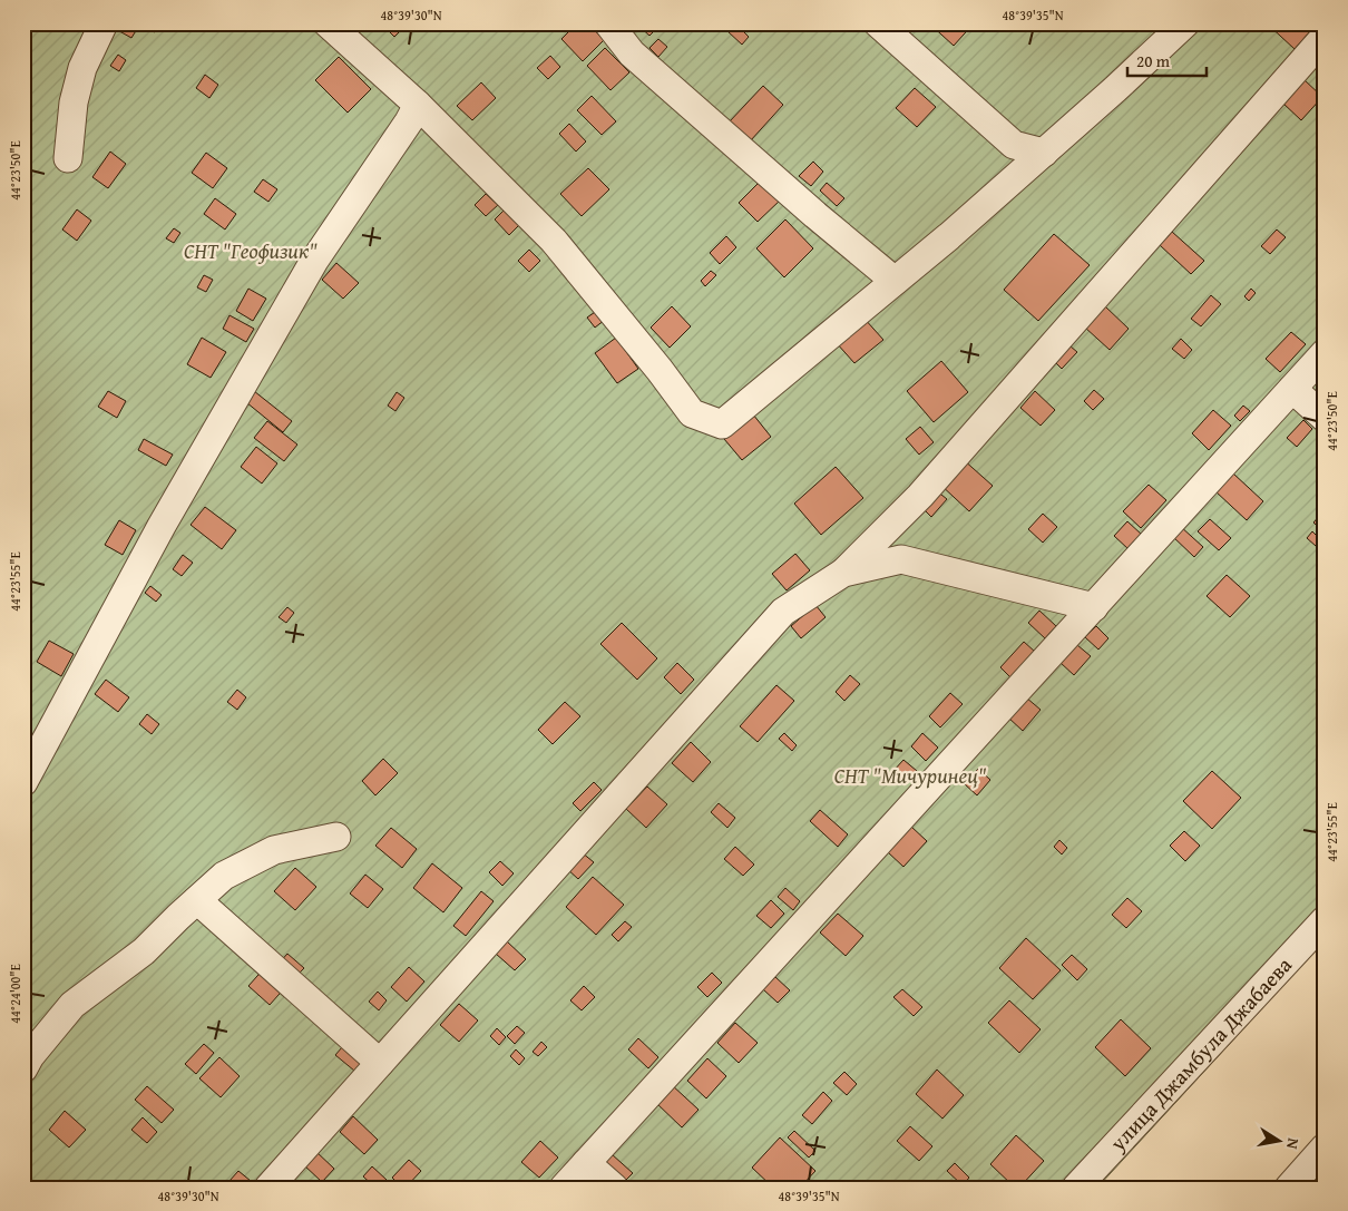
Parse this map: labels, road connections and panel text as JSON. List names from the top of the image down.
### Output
{
  "streets": {
    "street": ["улица Джамбула Джабаева"]
  },
  "parks": ["СНТ \"Геофизик\"", "СНТ \"Мичуринец\""],
  "scale_bar": "20 m",
  "north": "right",
  "coordinates": [
    "48°39'30\"N",
    "48°39'35\"N",
    "44°23'50\"E",
    "44°23'55\"E",
    "44°24'00\"E"
  ]
}
